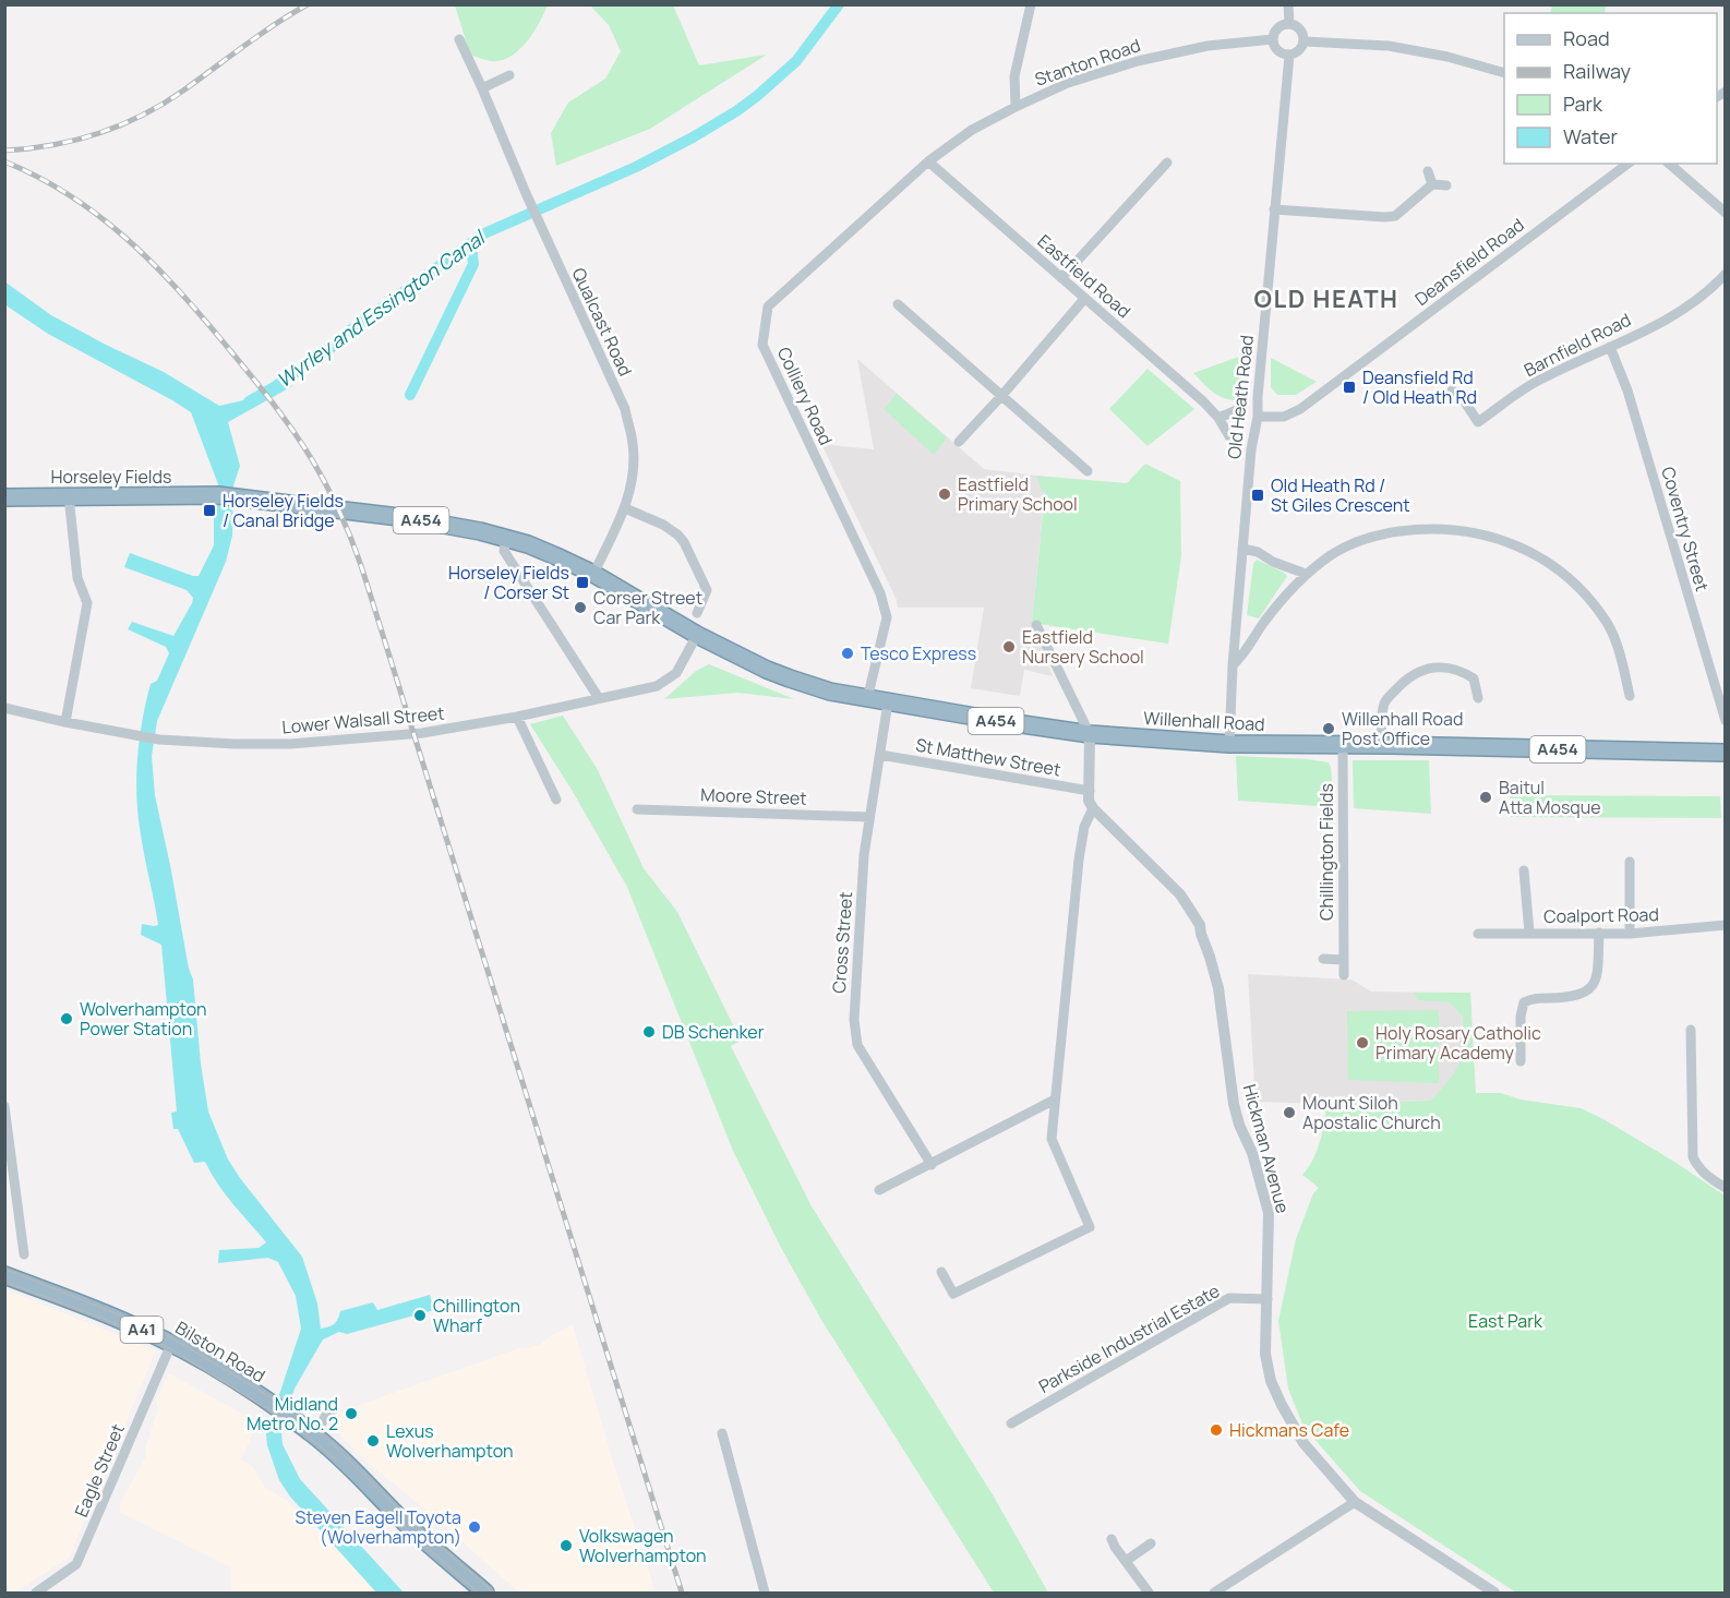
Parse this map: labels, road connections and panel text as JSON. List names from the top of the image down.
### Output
{
  "streets": {
    "highway": [
      "Horseley Fields",
      "A454",
      "Willenhall Road",
      "A41",
      "Bilston Road"
    ],
    "street": [
      "Stanton Road",
      "Deansfield Road",
      "Eastfield Road",
      "Qualcast Road",
      "Barnfield Road",
      "Colliery Road",
      "Old Heath Road",
      "Coventry Street",
      "Lower Walsall Street",
      "St Matthew Street",
      "Moore Street",
      "Chillington Fields",
      "Coalport Road",
      "Cross Street",
      "Hickman Avenue",
      "Parkside Industrial Estate",
      "Eagle Street"
    ]
  },
  "crossings": [
    ["Stanton Road", "Eastfield Road"],
    ["Stanton Road", "Colliery Road"],
    ["Stanton Road", "Old Heath Road"],
    ["Deansfield Road", "Old Heath Road"],
    ["Eastfield Road", "Colliery Road"],
    ["Qualcast Road", "A454"],
    ["Barnfield Road", "Coventry Street"],
    ["Colliery Road", "Willenhall Road"],
    ["Old Heath Road", "Willenhall Road"],
    ["Horseley Fields", "A454"],
    ["A454", "Lower Walsall Street"],
    ["A454", "Willenhall Road"],
    ["Lower Walsall Street", "Willenhall Road"],
    ["Willenhall Road", "Chillington Fields"],
    ["Willenhall Road", "Cross Street"],
    ["St Matthew Street", "Cross Street"],
    ["Moore Street", "Cross Street"],
    ["Hickman Avenue", "Parkside Industrial Estate"],
    ["A41", "Bilston Road"],
    ["Bilston Road", "Eagle Street"]
  ],
  "districts": ["OLD HEATH"],
  "water": ["Wyrley and Essington Canal"],
  "parks": ["East Park"],
  "places": {
    "transit": [
      "Deansfield Rd / Old Heath Rd",
      "Old Heath Rd / St Giles Crescent",
      "Horseley Fields / Canal Bridge",
      "Horseley Fields / Corser St"
    ],
    "other": [
      "Eastfield Primary School",
      "Corser Street Car Park",
      "Eastfield Nursery School",
      "Tesco Express",
      "Willenhall Road Post Office",
      "Baitul Atta Mosque",
      "Wolverhampton Power Station",
      "DB Schenker",
      "Holy Rosary Catholic Primary Academy",
      "Mount Siloh Apostalic Church",
      "Chillington Wharf",
      "Midland Metro No. 2",
      "Hickmans Cafe",
      "Lexus Wolverhampton",
      "Steven Eagell Toyota (Wolverhampton)",
      "Volkswagen Wolverhampton"
    ]
  },
  "legend": [
    "Road",
    "Railway",
    "Park",
    "Water"
  ]
}
